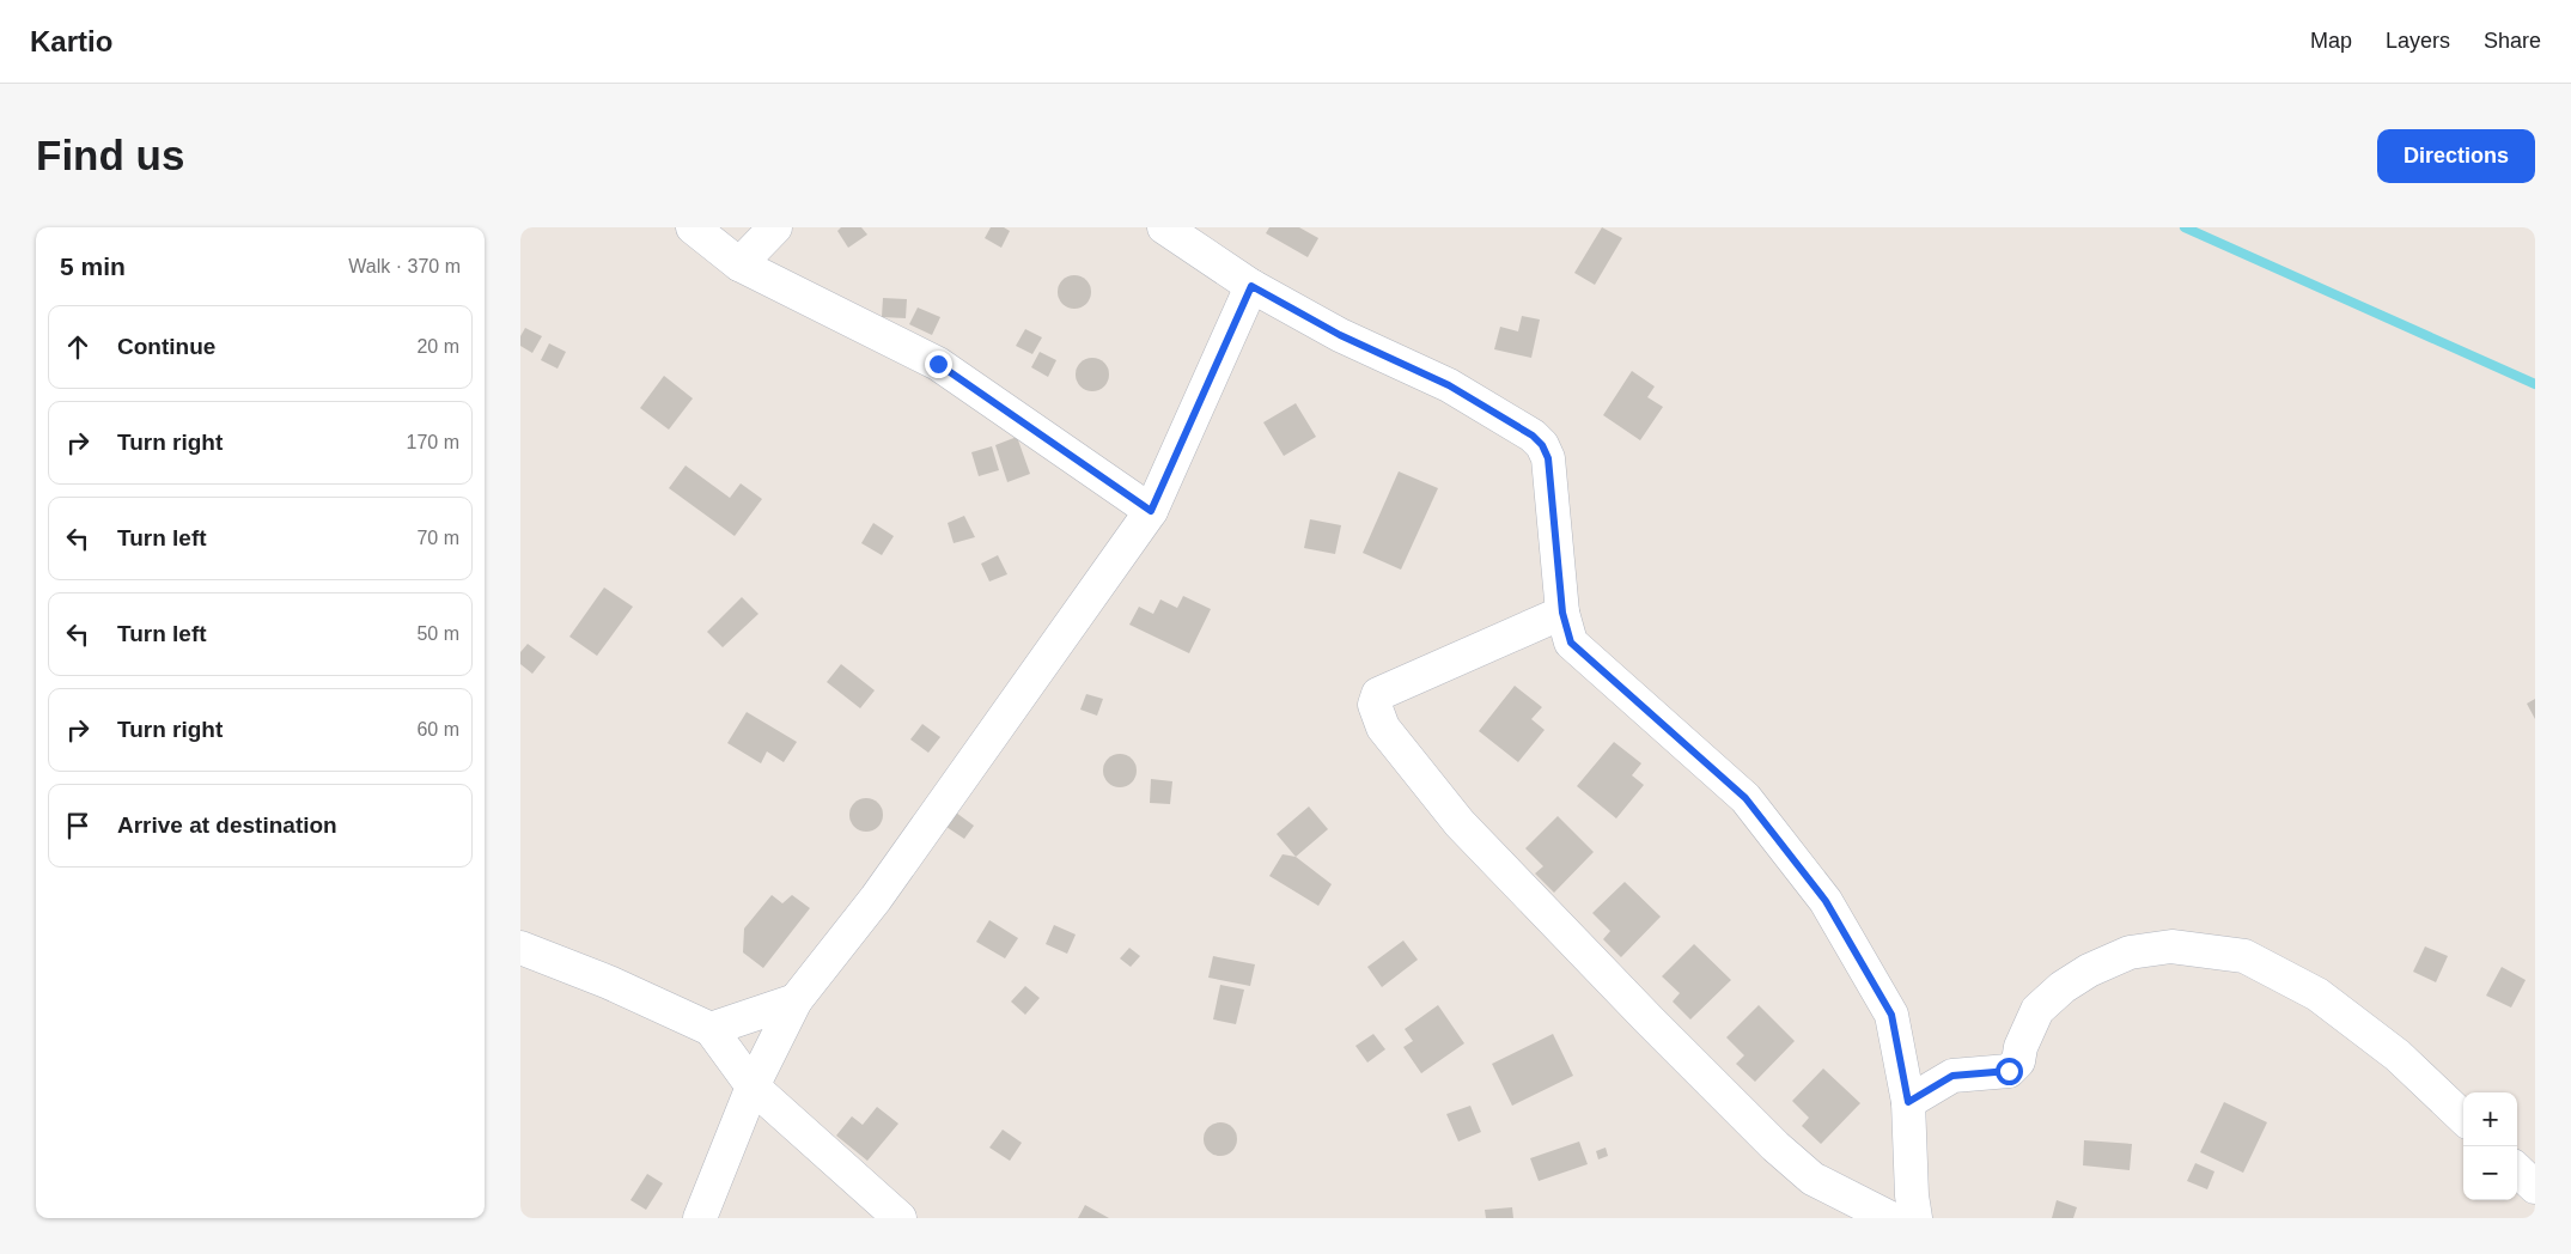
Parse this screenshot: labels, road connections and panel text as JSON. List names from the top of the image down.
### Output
{
  "page": {
    "header": "Kartio",
    "nav": ["Map", "Layers", "Share"],
    "buttons": "Directions",
    "title": "Find us",
    "heading": ["5 min", "Walk · 370 m"],
    "list": [
      ["Continue", "20 m"],
      ["Turn right", "170 m"],
      ["Turn left", "70 m"],
      ["Turn left", "50 m"],
      ["Turn right", "60 m"],
      "Arrive at destination"
    ],
    "map_buttons": ["+", "−"]
  }
}
